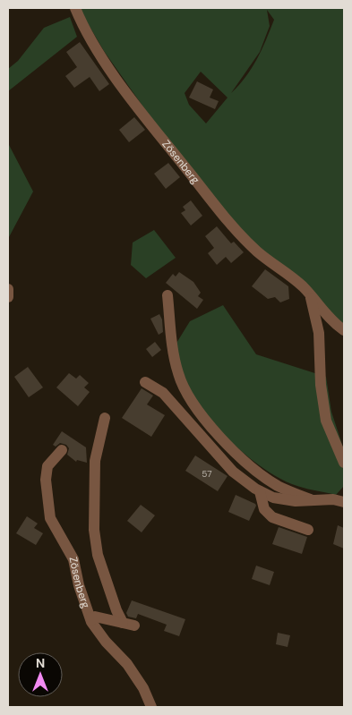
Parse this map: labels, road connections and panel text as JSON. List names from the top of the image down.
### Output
{
  "streets": {
    "street": ["Zösenberg"]
  },
  "house_numbers": ["57"],
  "north": "top"
}
